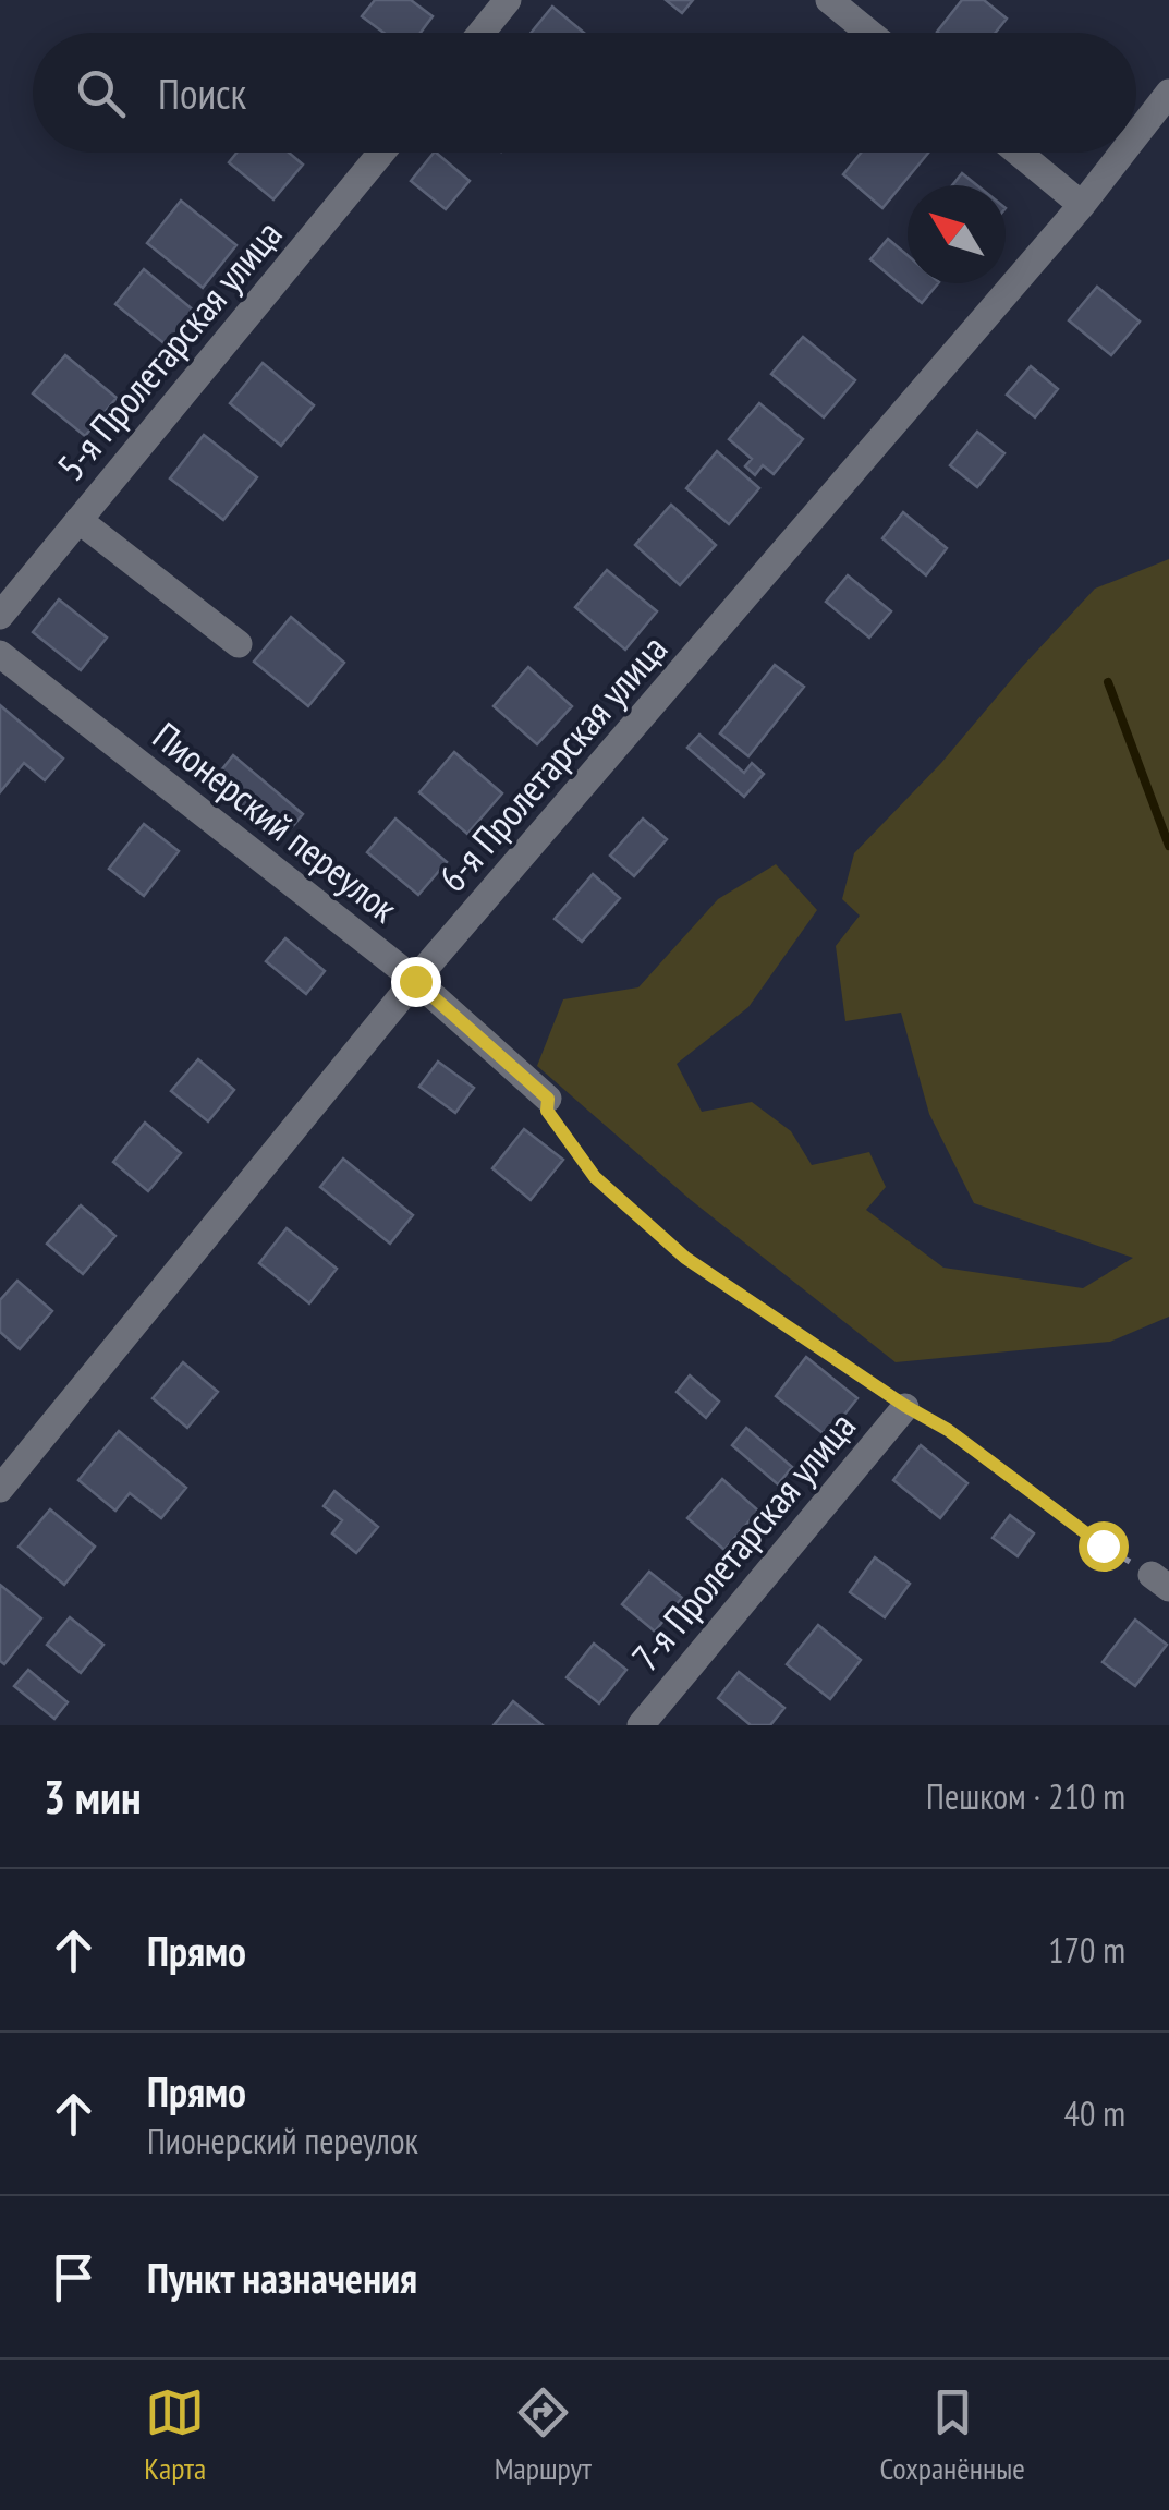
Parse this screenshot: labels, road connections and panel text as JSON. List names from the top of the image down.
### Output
{
  "streets": {
    "street": [
      "5-я Пролетарская улица",
      "6-я Пролетарская улица",
      "Пионерский переулок",
      "7-я Пролетарская улица"
    ]
  },
  "crossings": [
    ["6-я Пролетарская улица", "Пионерский переулок"]
  ],
  "north": "top left",
  "page": {
    "search": "Поиск",
    "heading": ["3 мин", "Пешком · 210 m"],
    "list": [
      ["Прямо", "170 m"],
      ["Прямо", "Пионерский переулок", "40 m"],
      "Пункт назначения"
    ],
    "nav": ["Карта", "Маршрут", "Сохранённые"]
  }
}
